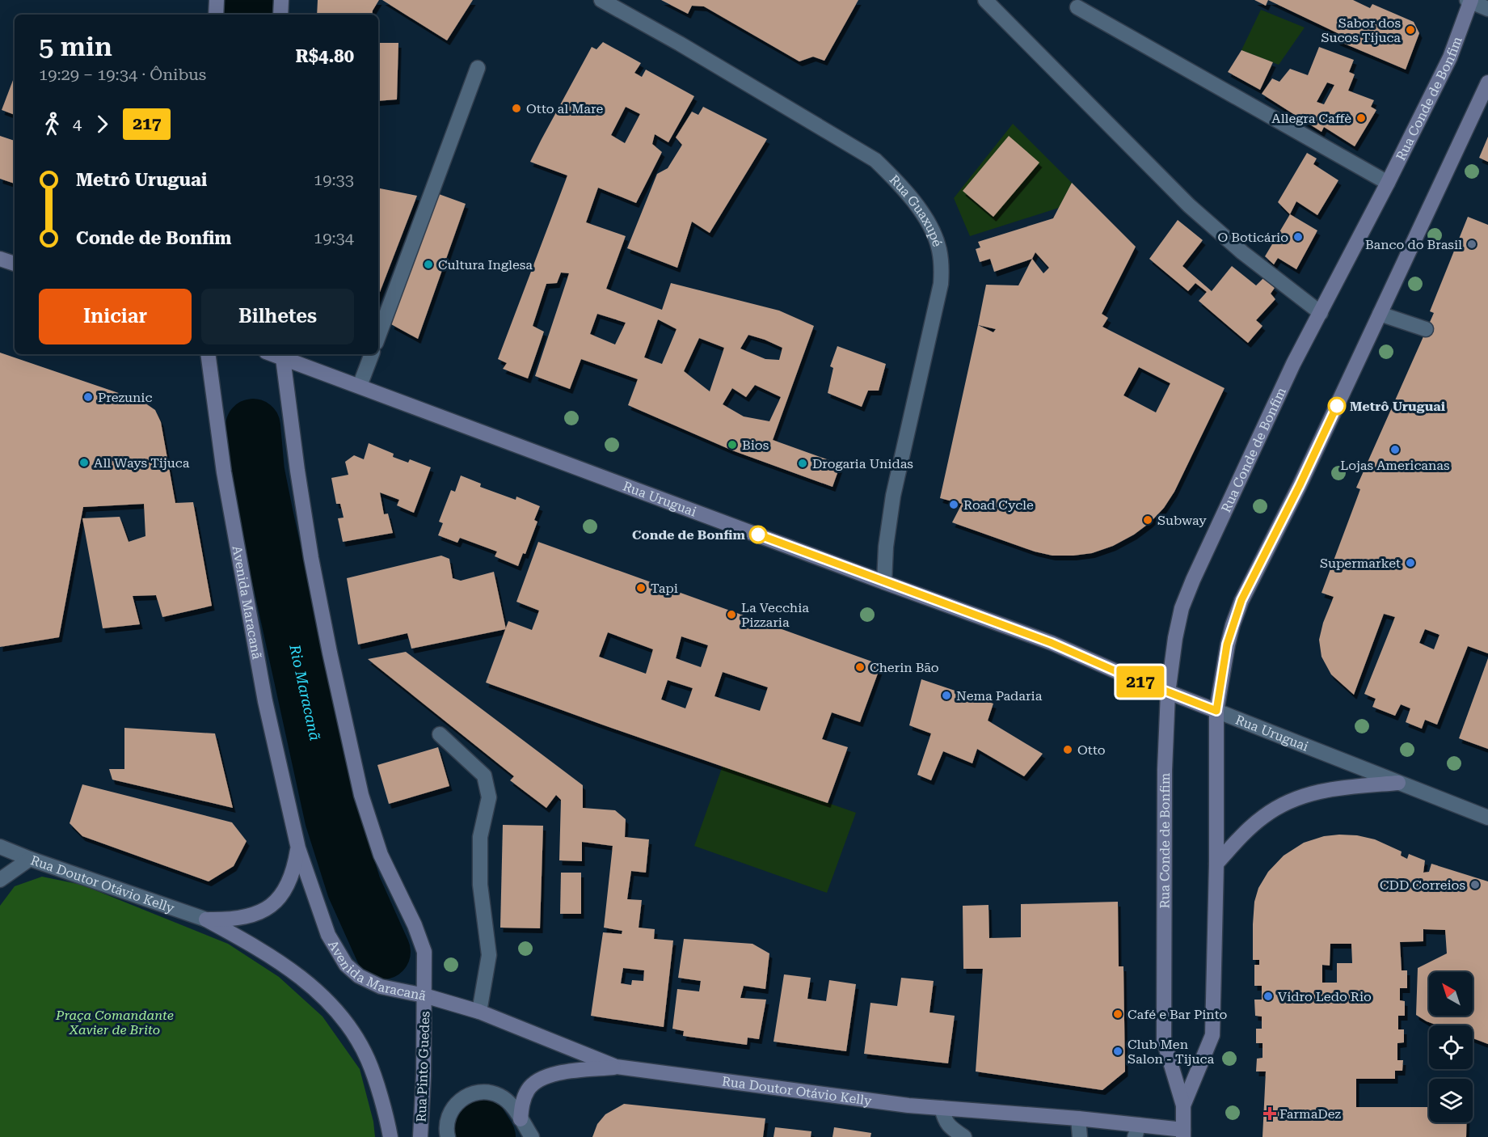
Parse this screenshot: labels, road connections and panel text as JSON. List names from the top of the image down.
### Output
{
  "streets": {
    "main road": [
      "Rua Conde de Bonfim",
      "Rua Uruguai",
      "Avenida Maracanã",
      "Rua Doutor Otávio Kelly",
      "Rua Pinto Guedes"
    ],
    "street": ["Rua Guaxupé"]
  },
  "crossings": [
    ["Rua Conde de Bonfim", "Rua Uruguai"],
    ["Rua Conde de Bonfim", "Rua Doutor Otávio Kelly"],
    ["Rua Guaxupé", "Rua Uruguai"],
    ["Rua Uruguai", "Avenida Maracanã"],
    ["Avenida Maracanã", "Rua Doutor Otávio Kelly"],
    ["Avenida Maracanã", "Rua Pinto Guedes"],
    ["Rua Doutor Otávio Kelly", "Rua Pinto Guedes"]
  ],
  "water": ["Rio Maracanã"],
  "parks": ["Praça Comandante Xavier de Brito"],
  "places": {
    "other": [
      "Sabor dos Sucos Tijuca",
      "Otto al Mare",
      "Allegra Caffè",
      "O Boticário",
      "Banco do Brasil",
      "Cultura Inglesa",
      "Prezunic",
      "Metrô Uruguai",
      "Bios",
      "Lojas Americanas",
      "All Ways Tijuca",
      "Drogaria Unidas",
      "Road Cycle",
      "Subway",
      "Conde de Bonfim",
      "Supermarket",
      "Tapi",
      "La Vecchia Pizzaria",
      "Cherin Bão",
      "Nema Padaria",
      "Otto",
      "CDD Correios",
      "Vidro Ledo Rio",
      "Café e Bar Pinto",
      "Club Men Salon - Tijuca"
    ],
    "health": ["FarmaDez"]
  },
  "lines": ["bus line 217"],
  "north": "top left",
  "page": {
    "on_map": "217",
    "heading": ["5 min", "19:29 – 19:34 · Ônibus", "R$4.80"],
    "legs": ["4", "217"],
    "list": [
      {
        "name": "Metrô Uruguai",
        "value": "19:33"
      },
      {
        "name": "Conde de Bonfim",
        "value": "19:34"
      }
    ],
    "buttons": ["Iniciar", "Bilhetes"]
  }
}
